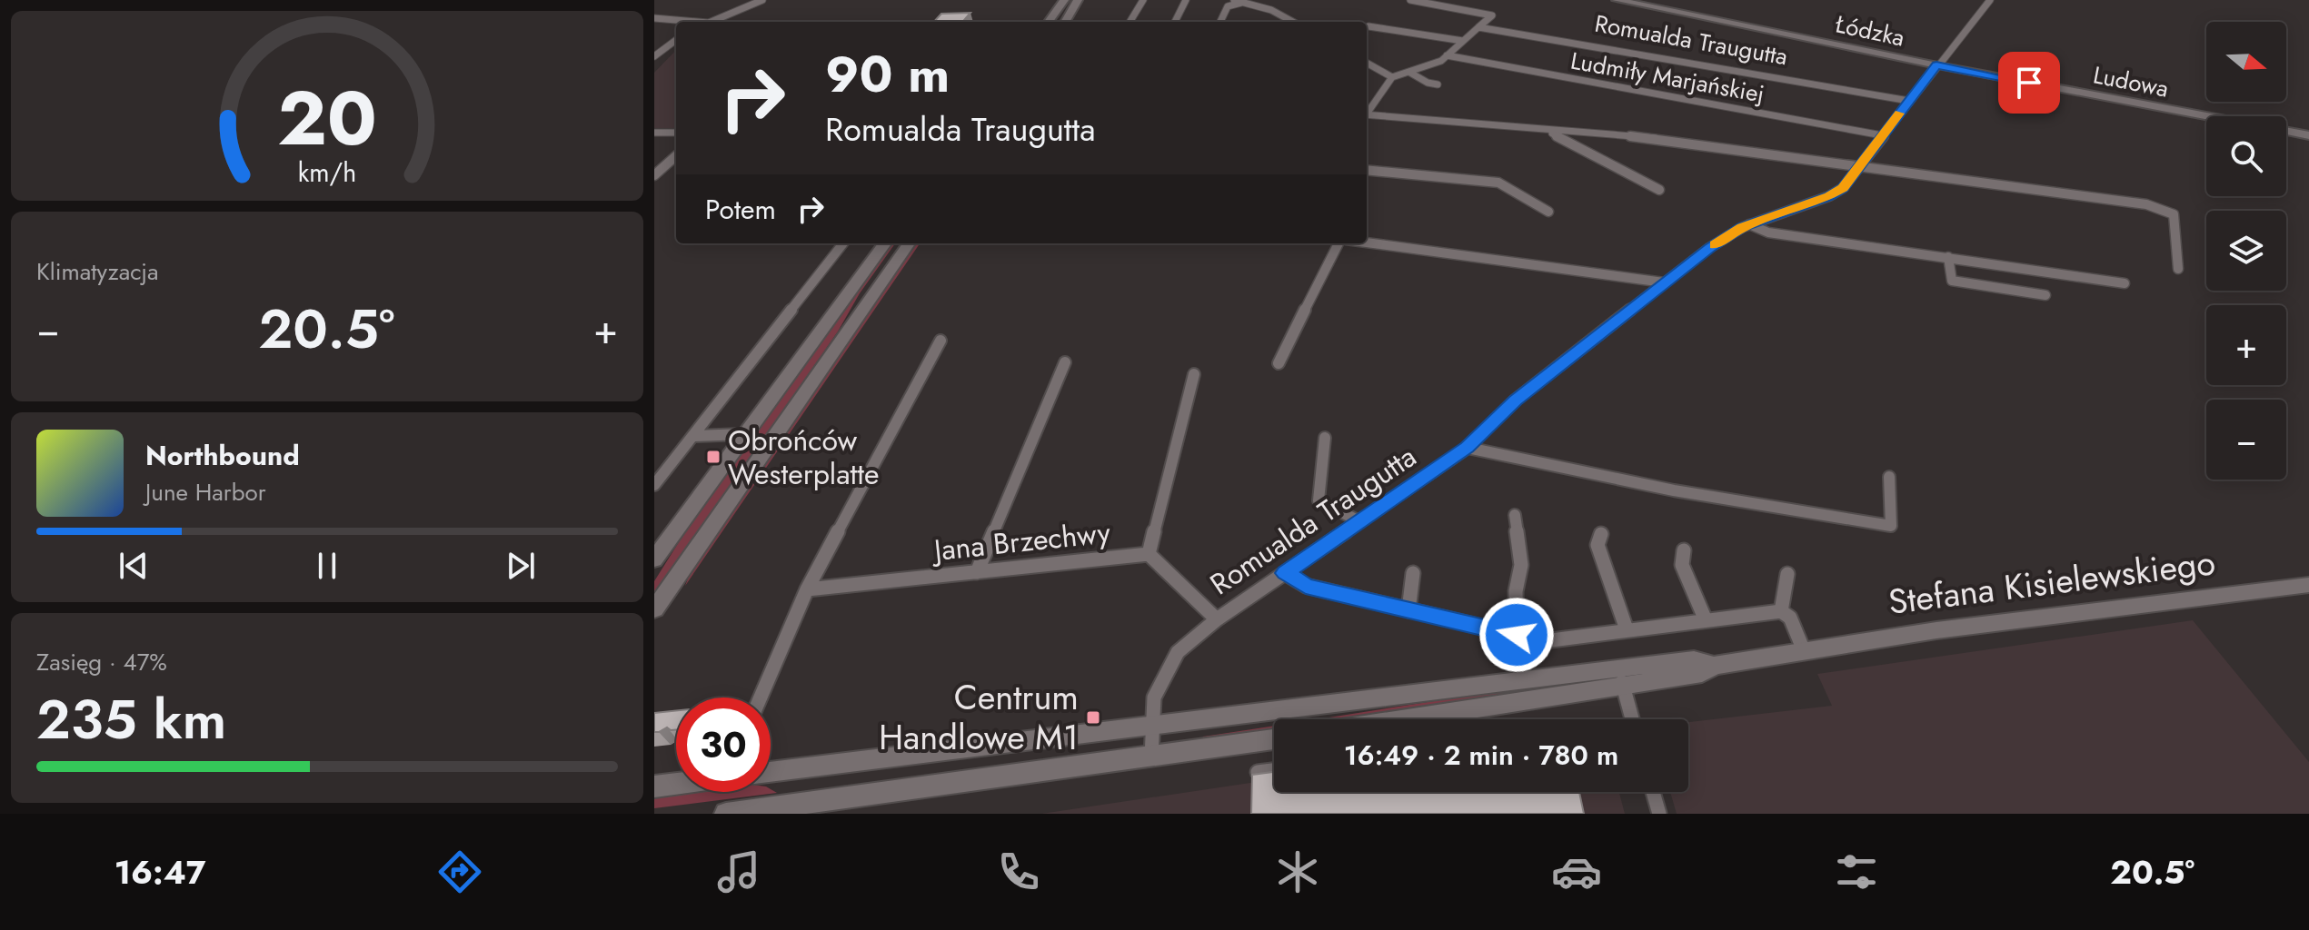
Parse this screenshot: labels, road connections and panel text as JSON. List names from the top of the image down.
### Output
{
  "streets": {
    "main road": ["Łódzka", "Ludowa", "Stefana Kisielewskiego"],
    "street": ["Romualda Traugutta", "Ludmiły Marjańskiej", "Jana Brzechwy"]
  },
  "crossings": [
    ["Łódzka", "Romualda Traugutta"],
    ["Łódzka", "Ludowa"],
    ["Romualda Traugutta", "Ludmiły Marjańskiej"],
    ["Romualda Traugutta", "Ludowa"],
    ["Romualda Traugutta", "Jana Brzechwy"],
    ["Romualda Traugutta", "Stefana Kisielewskiego"]
  ],
  "places": {
    "transit": ["Obrońców Westerplatte", "Centrum Handlowe M1"]
  },
  "north": "right",
  "page": {
    "map_buttons": ["+", "−"],
    "turn": ["90 m", "Romualda Traugutta"],
    "then": "Potem",
    "tile": [
      "Klimatyzacja",
      ["Zasięg · 47%", "235 km"]
    ],
    "heat": ["−", "20.5°", "+"],
    "song": ["Northbound", "June Harbor"],
    "limit": "30",
    "trip": "16:49 · 2 min · 780 m",
    "tabs": ["16:47", "20.5°"],
    "gauge": ["20", "km/h"]
  }
}
